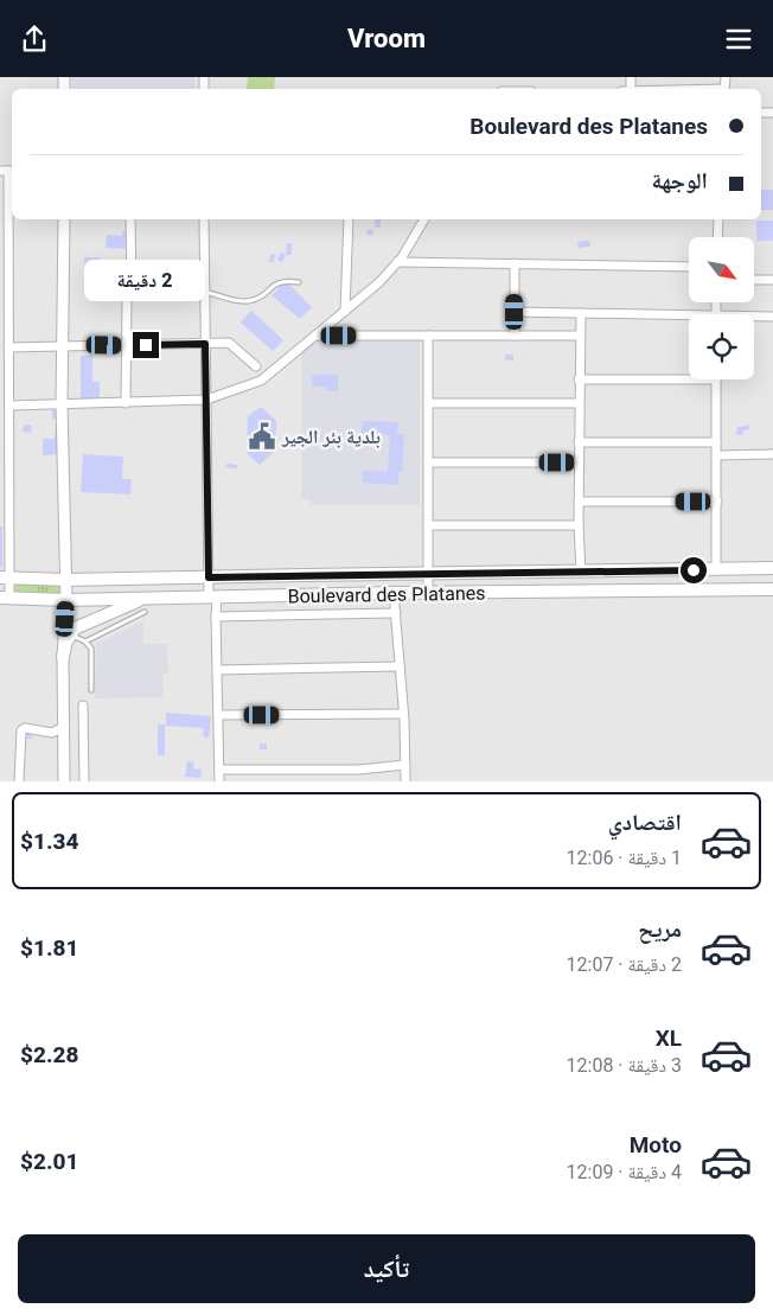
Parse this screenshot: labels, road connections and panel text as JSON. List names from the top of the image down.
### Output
{
  "streets": {
    "main road": ["Boulevard des Platanes"]
  },
  "places": {
    "public building": ["بلدية بئر الجير"]
  },
  "north": "bottom right",
  "page": {
    "header": "Vroom",
    "banner": ["Boulevard des Platanes", "الوجهة"],
    "bubble": "2 دقيقة",
    "list": [
      {
        "name": "اقتصادي",
        "note": "1 دقيقة · 12:06",
        "value": "$1.34"
      },
      {
        "name": "مريح",
        "note": "2 دقيقة · 12:07",
        "value": "$1.81"
      },
      {
        "name": "XL",
        "note": "3 دقيقة · 12:08",
        "value": "$2.28"
      },
      {
        "name": "Moto",
        "note": "4 دقيقة · 12:09",
        "value": "$2.01"
      }
    ],
    "buttons": "تأكيد"
  }
}
